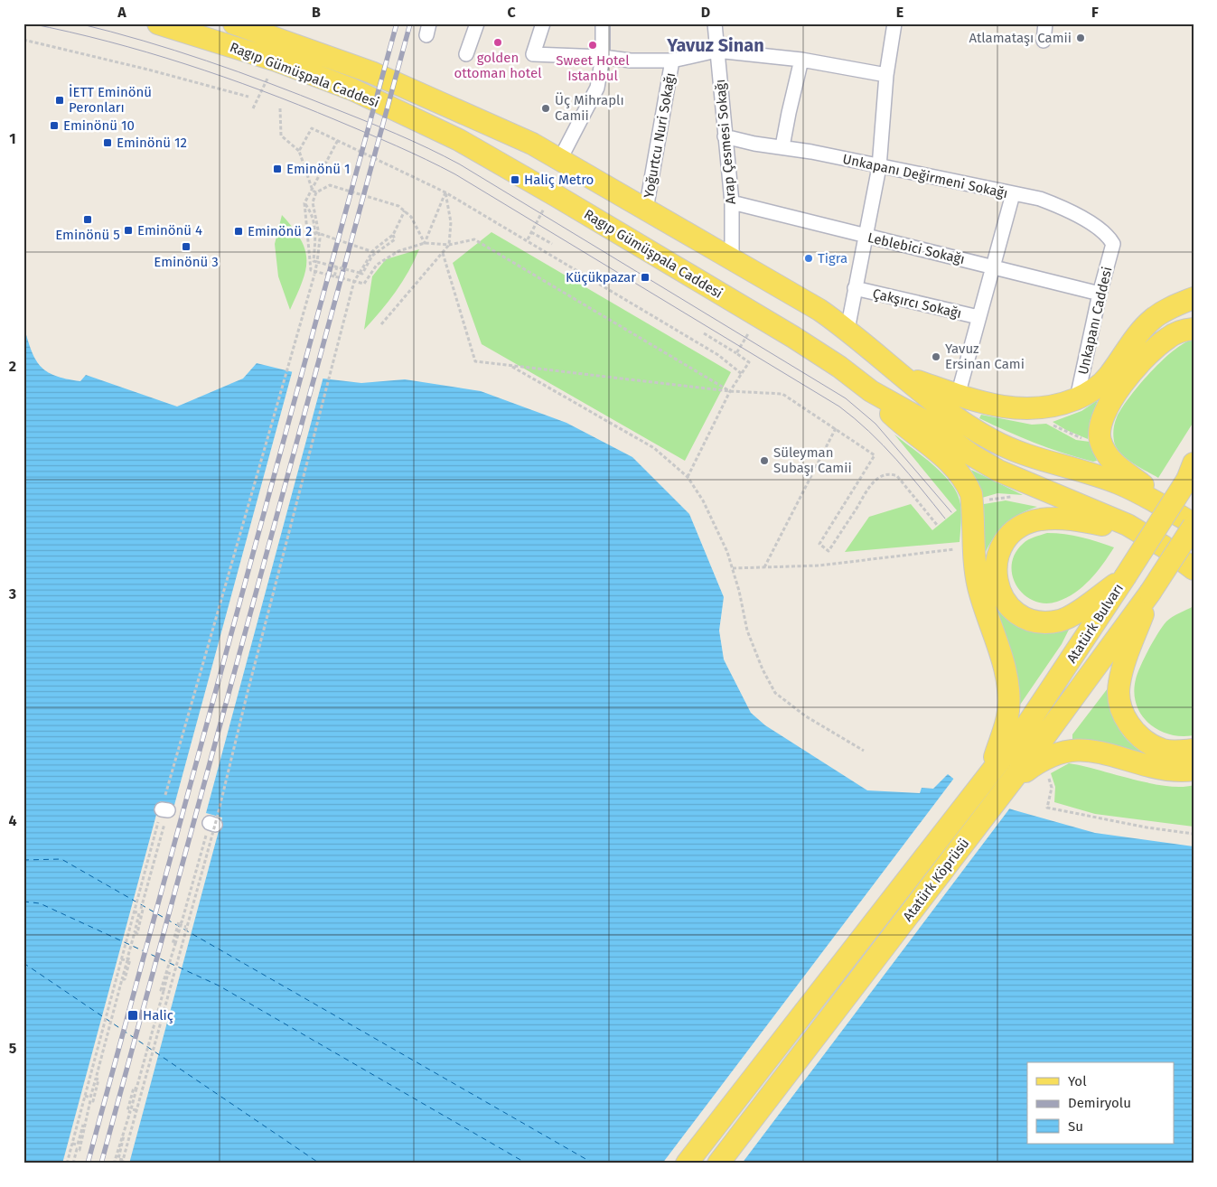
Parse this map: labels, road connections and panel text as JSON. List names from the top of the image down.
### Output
{
  "streets": {
    "main road": ["Ragıp Gümüşpala Caddesi", "Atatürk Bulvarı", "Atatürk Köprüsü"],
    "street": [
      "Yoğurtcu Nuri Sokağı",
      "Arap Çesmesi Sokağı",
      "Unkapanı Değirmeni Sokağı",
      "Leblebici Sokağı",
      "Çakşırcı Sokağı",
      "Unkapanı Caddesi"
    ]
  },
  "crossings": [
    ["Ragıp Gümüşpala Caddesi", "Yoğurtcu Nuri Sokağı"],
    ["Ragıp Gümüşpala Caddesi", "Arap Çesmesi Sokağı"],
    ["Arap Çesmesi Sokağı", "Unkapanı Değirmeni Sokağı"],
    ["Arap Çesmesi Sokağı", "Leblebici Sokağı"],
    ["Unkapanı Değirmeni Sokağı", "Unkapanı Caddesi"],
    ["Leblebici Sokağı", "Unkapanı Caddesi"],
    ["Atatürk Bulvarı", "Atatürk Köprüsü"]
  ],
  "districts": ["Yavuz Sinan"],
  "places": {
    "other": [
      "Atlamataşı Camii",
      "golden ottoman hotel",
      "Sweet Hotel Istanbul",
      "Üç Mihraplı Camii",
      "Tigra",
      "Yavuz Ersinan Cami",
      "Süleyman Subaşı Camii"
    ],
    "transit": [
      "İETT Eminönü Peronları",
      "Eminönü 10",
      "Eminönü 12",
      "Eminönü 1",
      "Haliç Metro",
      "Eminönü 5",
      "Eminönü 4",
      "Eminönü 2",
      "Eminönü 3",
      "Küçükpazar",
      "Haliç"
    ]
  },
  "legend": ["Yol", "Demiryolu", "Su"],
  "grid": {
    "columns": [
      "A",
      "B",
      "C",
      "D",
      "E",
      "F"
    ],
    "rows": [
      "1",
      "2",
      "3",
      "4",
      "5"
    ]
  }
}
